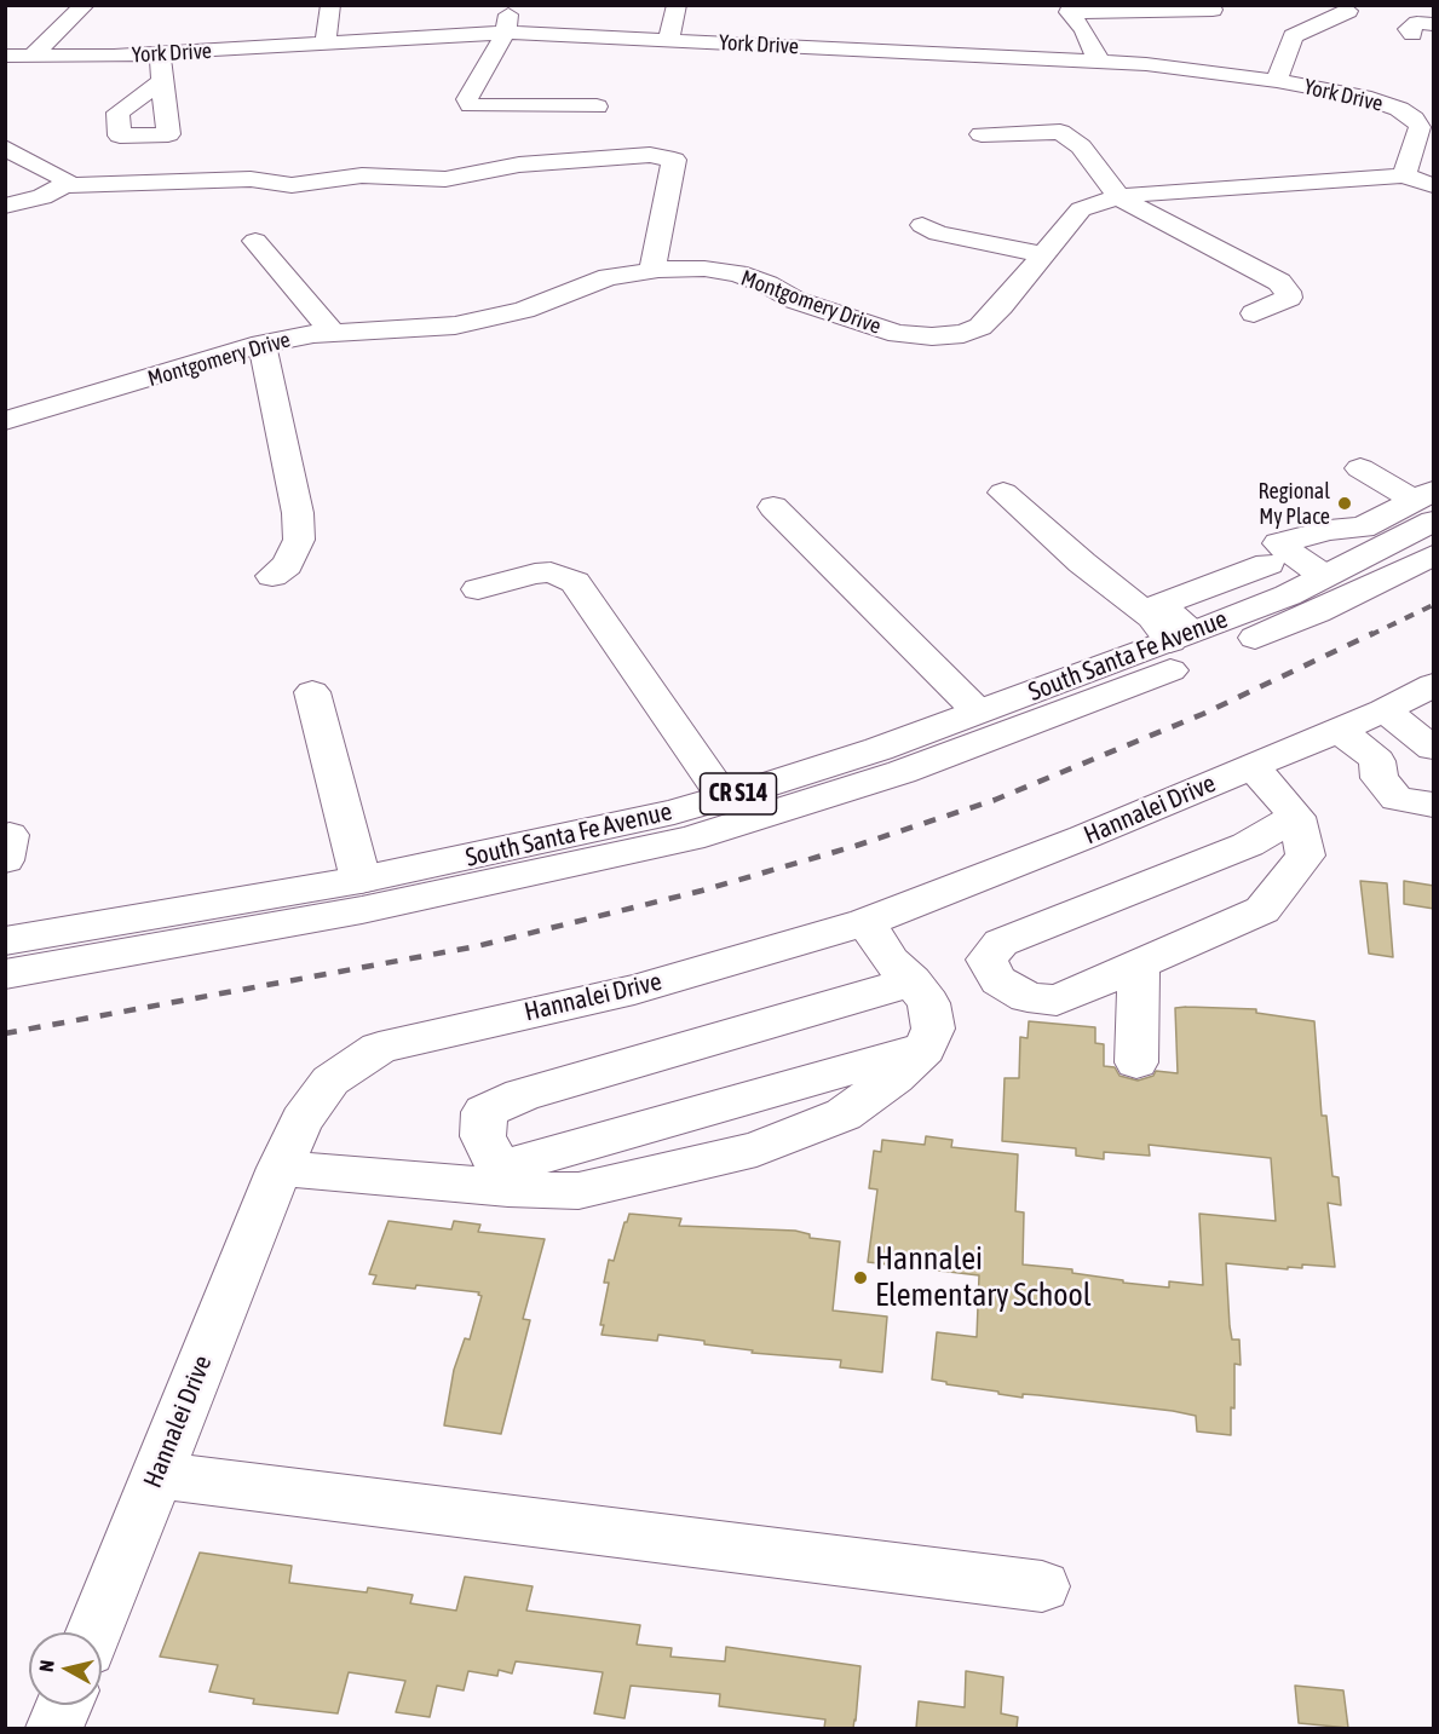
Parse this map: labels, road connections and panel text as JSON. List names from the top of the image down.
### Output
{
  "streets": {
    "street": [
      "York Drive",
      "Montgomery Drive",
      "South Santa Fe Avenue",
      "CR S14",
      "Hannalei Drive"
    ]
  },
  "crossings": [
    ["York Drive", "Montgomery Drive"]
  ],
  "places": ["Regional My Place", "Hannalei Elementary School"],
  "north": "left"
}
